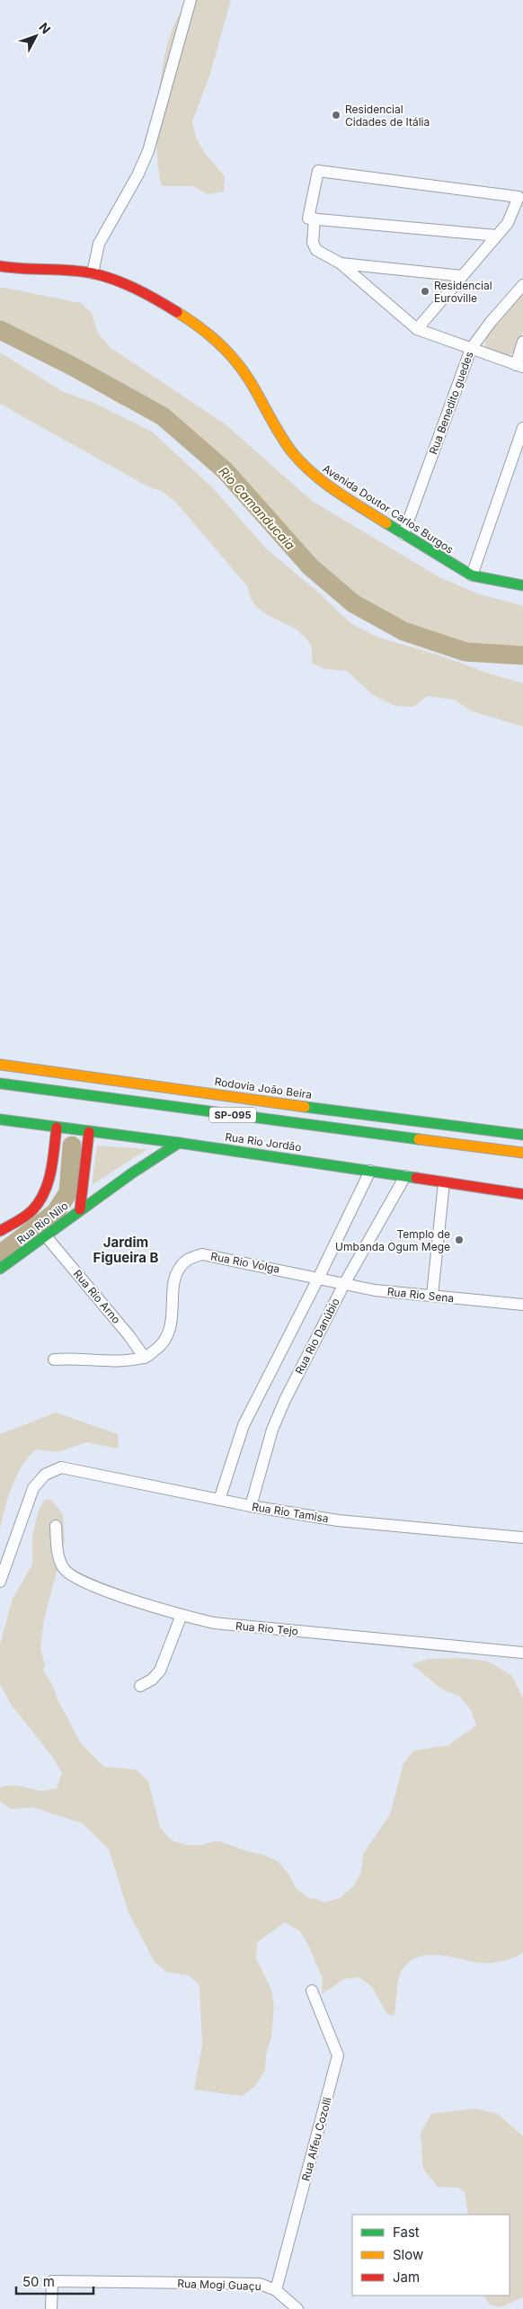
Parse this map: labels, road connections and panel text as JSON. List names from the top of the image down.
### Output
{
  "streets": {
    "street": [
      "Rua Benedito guedes",
      "Avenida Doutor Carlos Burgos",
      "Rodovia João Beira",
      "SP-095",
      "Rua Rio Jordão",
      "Rua Rio Nilo",
      "Rua Rio Volga",
      "Rua Rio Sena",
      "Rua Rio Arno",
      "Rua Rio Danúbio",
      "Rua Rio Tamisa",
      "Rua Rio Tejo",
      "Rua Alfeu Cozolli",
      "Rua Mogi Guaçu"
    ]
  },
  "crossings": [
    ["Rua Benedito guedes", "Avenida Doutor Carlos Burgos"],
    ["Rua Rio Jordão", "Rua Rio Nilo"],
    ["Rua Rio Jordão", "Rua Rio Danúbio"],
    ["Rua Rio Nilo", "Rua Rio Arno"],
    ["Rua Rio Volga", "Rua Rio Sena"],
    ["Rua Rio Volga", "Rua Rio Arno"],
    ["Rua Rio Sena", "Rua Rio Danúbio"],
    ["Rua Rio Danúbio", "Rua Rio Tamisa"],
    ["Rua Alfeu Cozolli", "Rua Mogi Guaçu"]
  ],
  "districts": ["Jardim Figueira B"],
  "water": ["Rio Camanducaia"],
  "places": ["Residencial Cidades de Itália", "Residencial Euroville", "Templo de Umbanda Ogum Mege"],
  "legend": ["Fast", "Slow", "Jam"],
  "scale_bar": "50 m",
  "north": "top right"
}
